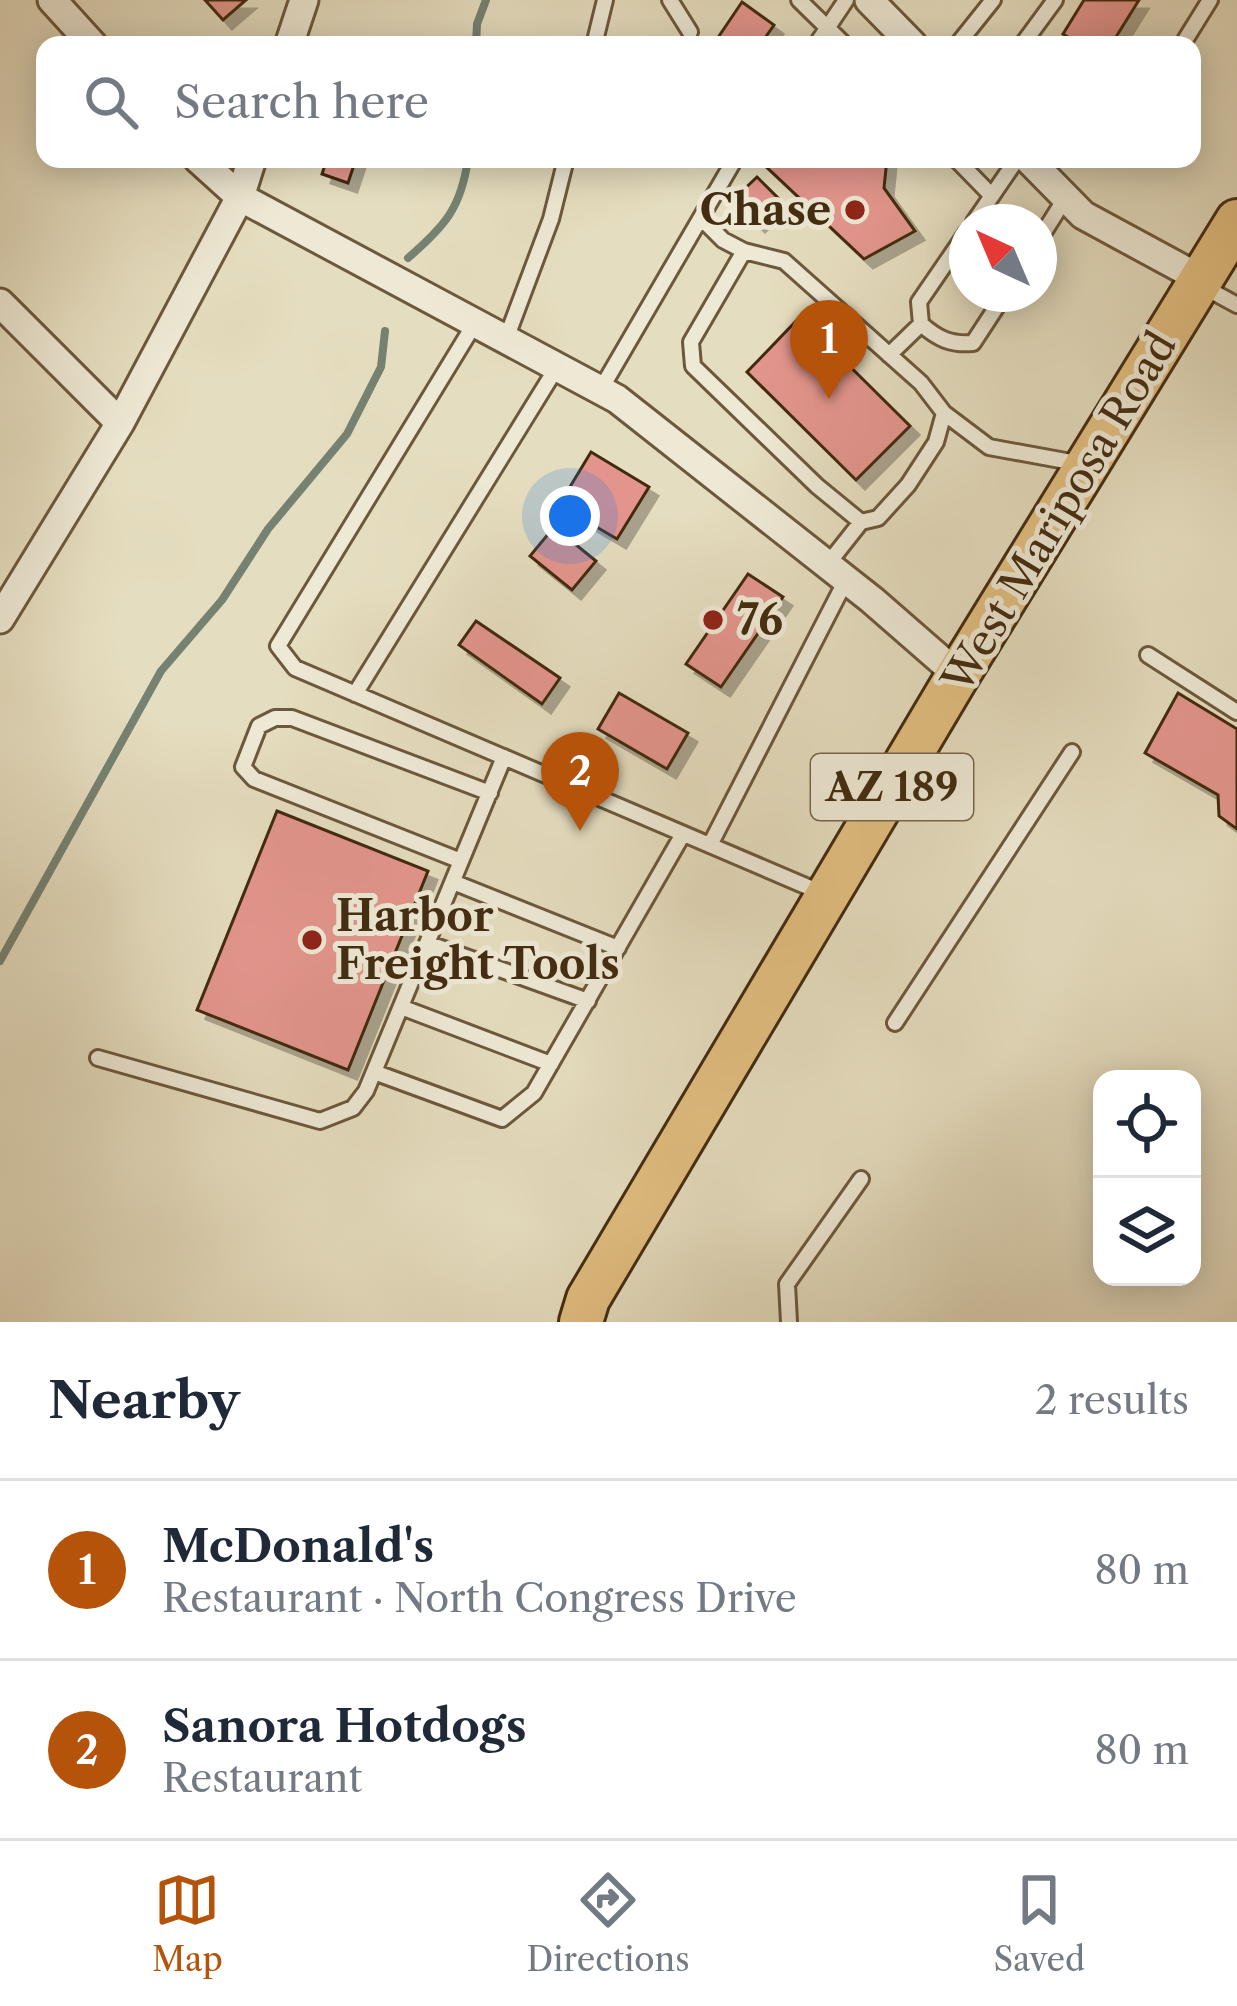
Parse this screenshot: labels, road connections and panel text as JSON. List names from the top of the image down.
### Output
{
  "streets": {
    "main road": ["West Mariposa Road", "AZ 189"]
  },
  "places": ["Chase", "76", "Harbor Freight Tools"],
  "north": "top left",
  "page": {
    "search": "Search here",
    "pins": ["1", "2"],
    "heading": ["Nearby", "2 results"],
    "list": [
      {
        "mark": "1",
        "name": "McDonald's",
        "note": "Restaurant · North Congress Drive",
        "value": "80 m"
      },
      {
        "mark": "2",
        "name": "Sanora Hotdogs",
        "note": "Restaurant",
        "value": "80 m"
      }
    ],
    "nav": ["Map", "Directions", "Saved"]
  }
}
